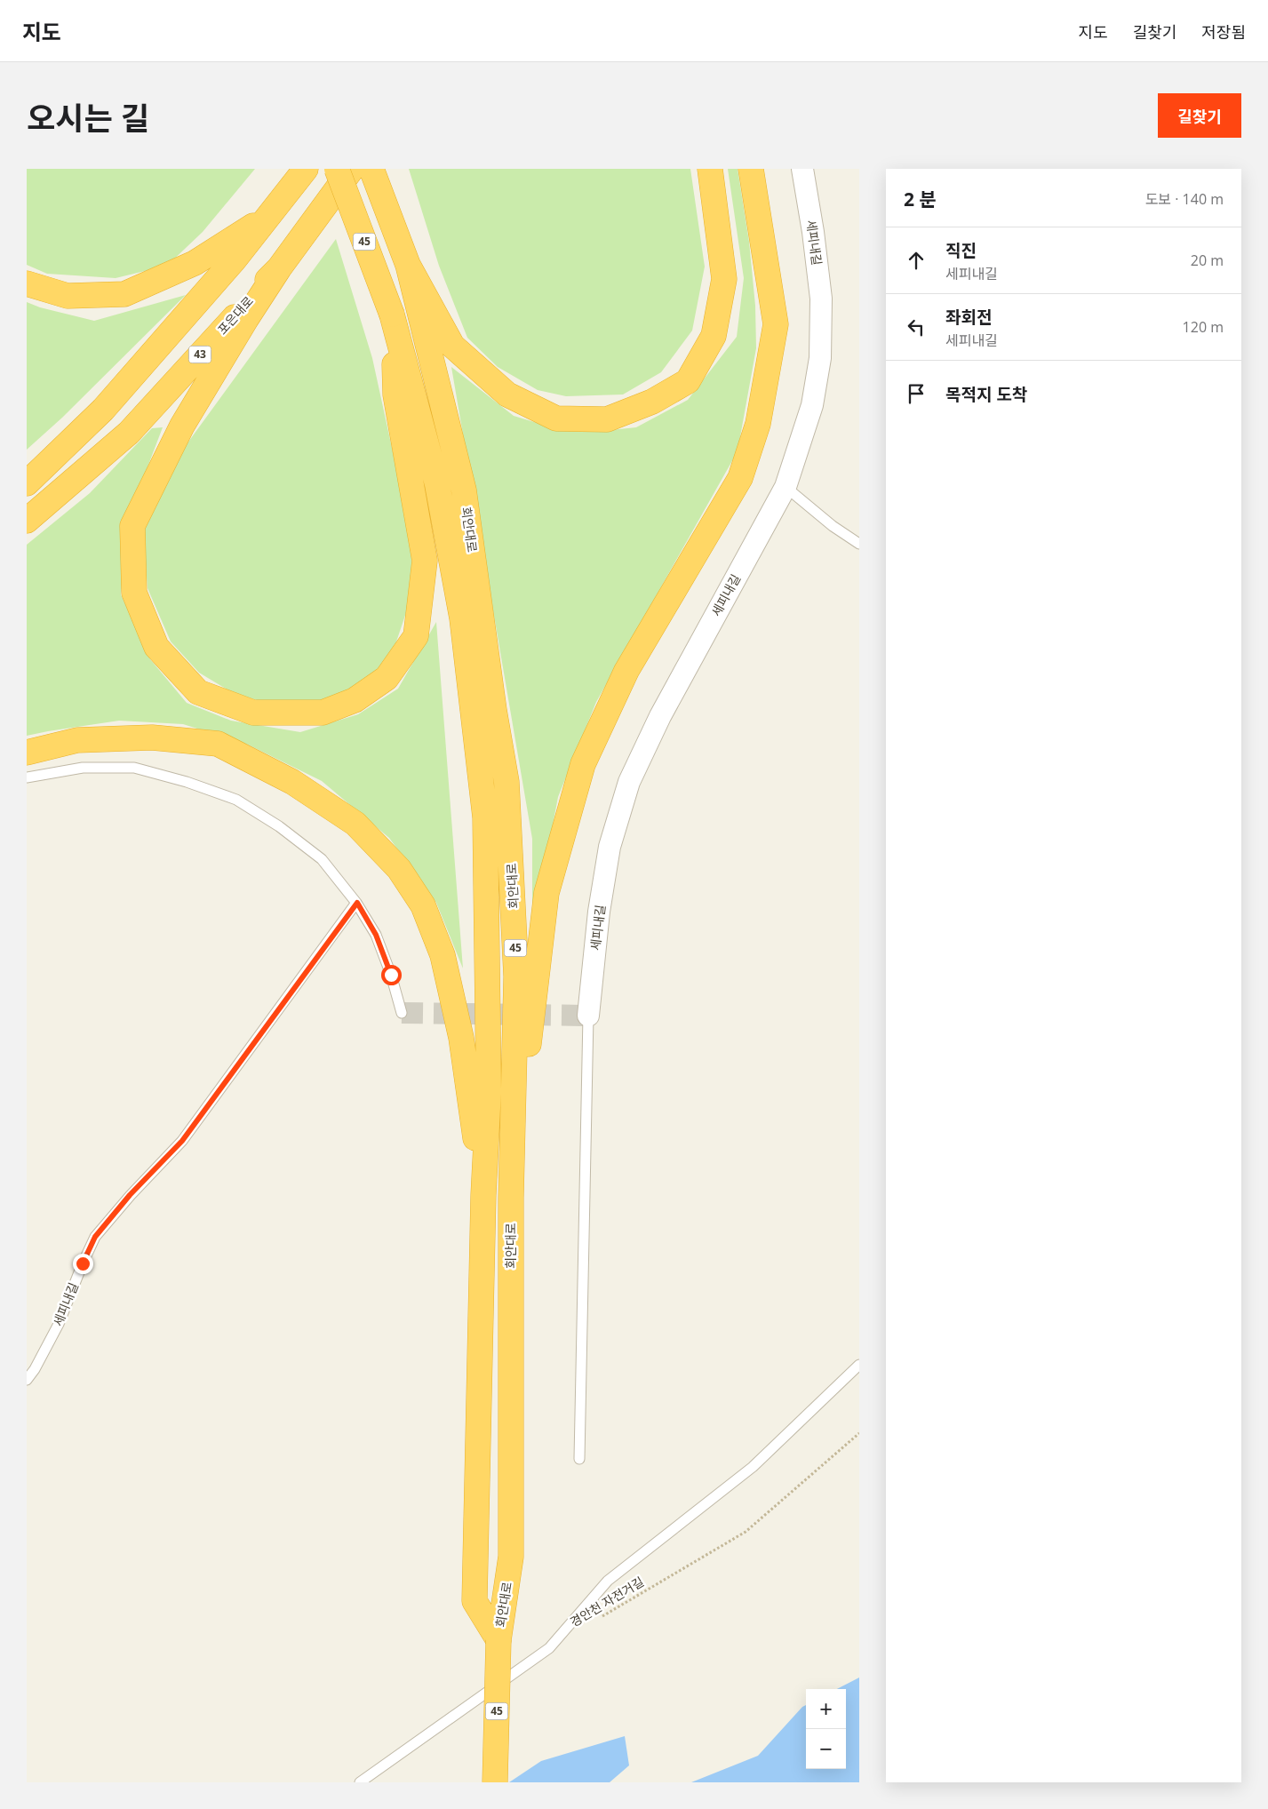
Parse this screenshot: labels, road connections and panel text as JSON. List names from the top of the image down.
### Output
{
  "streets": {
    "highway": [
      "45",
      "포은대로",
      "43",
      "회안대로"
    ],
    "street": ["세피내길"],
    "path": ["경안천 자전거길"]
  },
  "crossings": [
    ["45", "회안대로"]
  ],
  "page": {
    "header": "지도",
    "nav": ["지도", "길찾기", "저장됨"],
    "title": "오시는 길",
    "buttons": "길찾기",
    "heading": ["2 분", "도보 · 140 m"],
    "list": [
      ["직진", "세피내길", "20 m"],
      ["좌회전", "세피내길", "120 m"],
      "목적지 도착"
    ],
    "map_buttons": ["+", "−"]
  }
}
